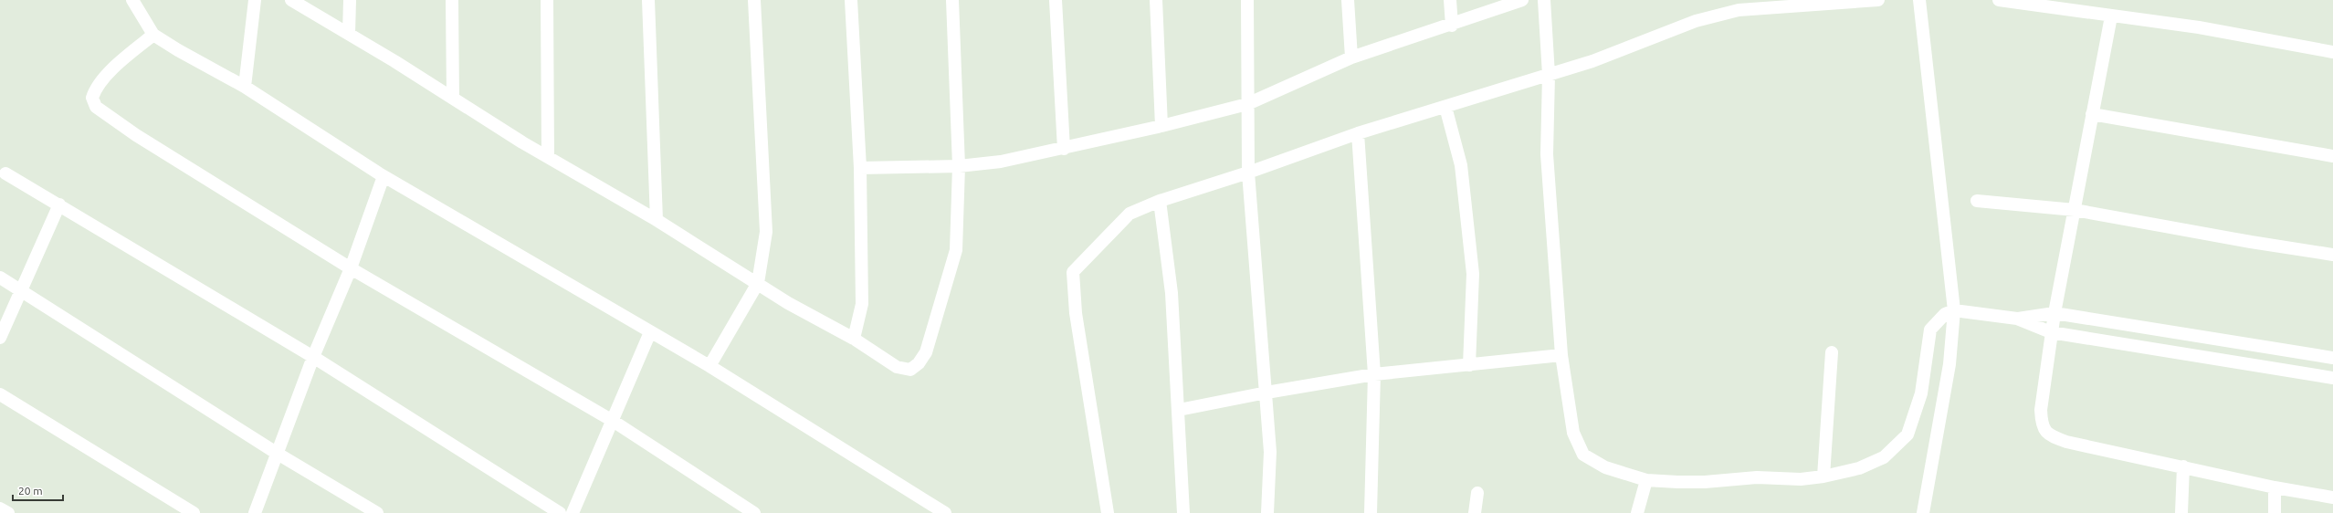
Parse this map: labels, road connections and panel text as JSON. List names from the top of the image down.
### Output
{
  "scale_bar": "20 m"
}
